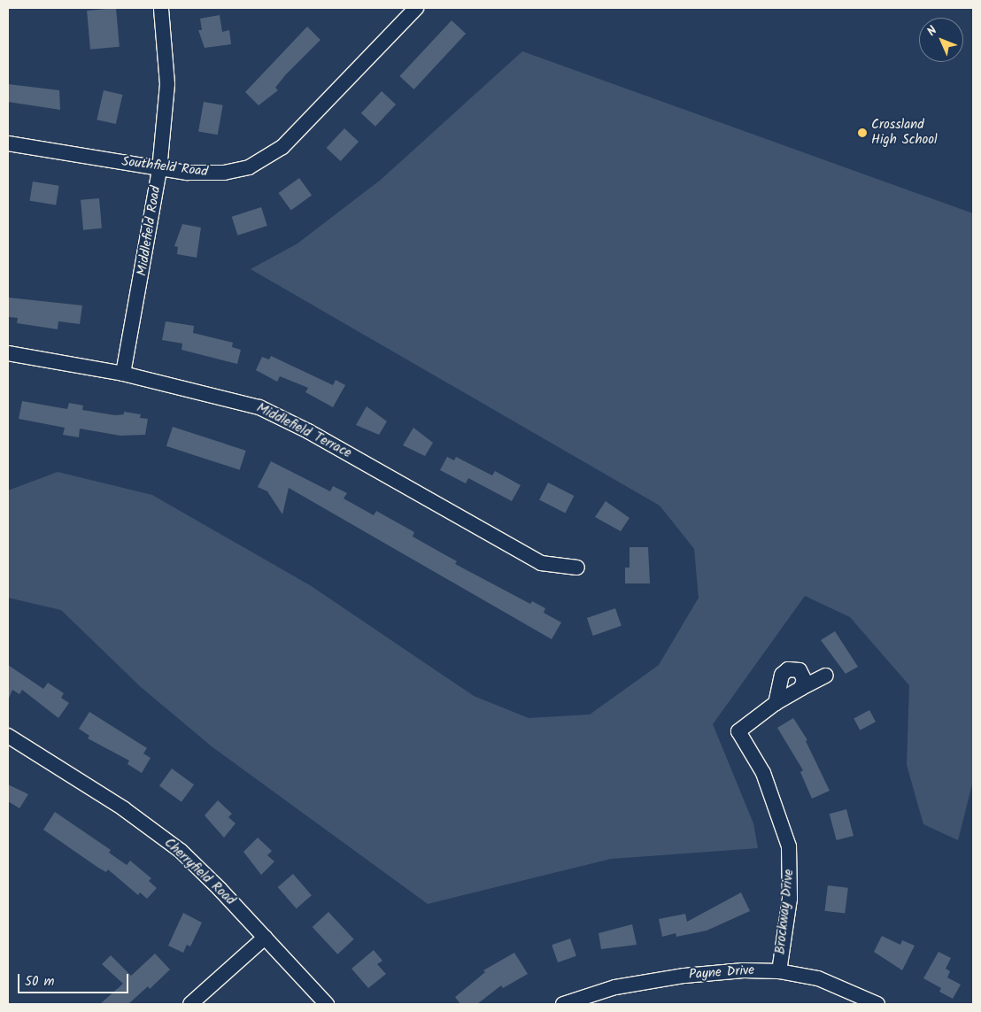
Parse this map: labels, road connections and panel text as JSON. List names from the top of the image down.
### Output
{
  "streets": {
    "street": [
      "Southfield Road",
      "Middlefield Road",
      "Middlefield Terrace",
      "Cherryfield Road",
      "Brockway Drive",
      "Payne Drive"
    ]
  },
  "crossings": [
    ["Southfield Road", "Middlefield Road"],
    ["Middlefield Road", "Middlefield Terrace"],
    ["Brockway Drive", "Payne Drive"]
  ],
  "places": ["Crossland High School"],
  "scale_bar": "50 m",
  "north": "top left"
}
